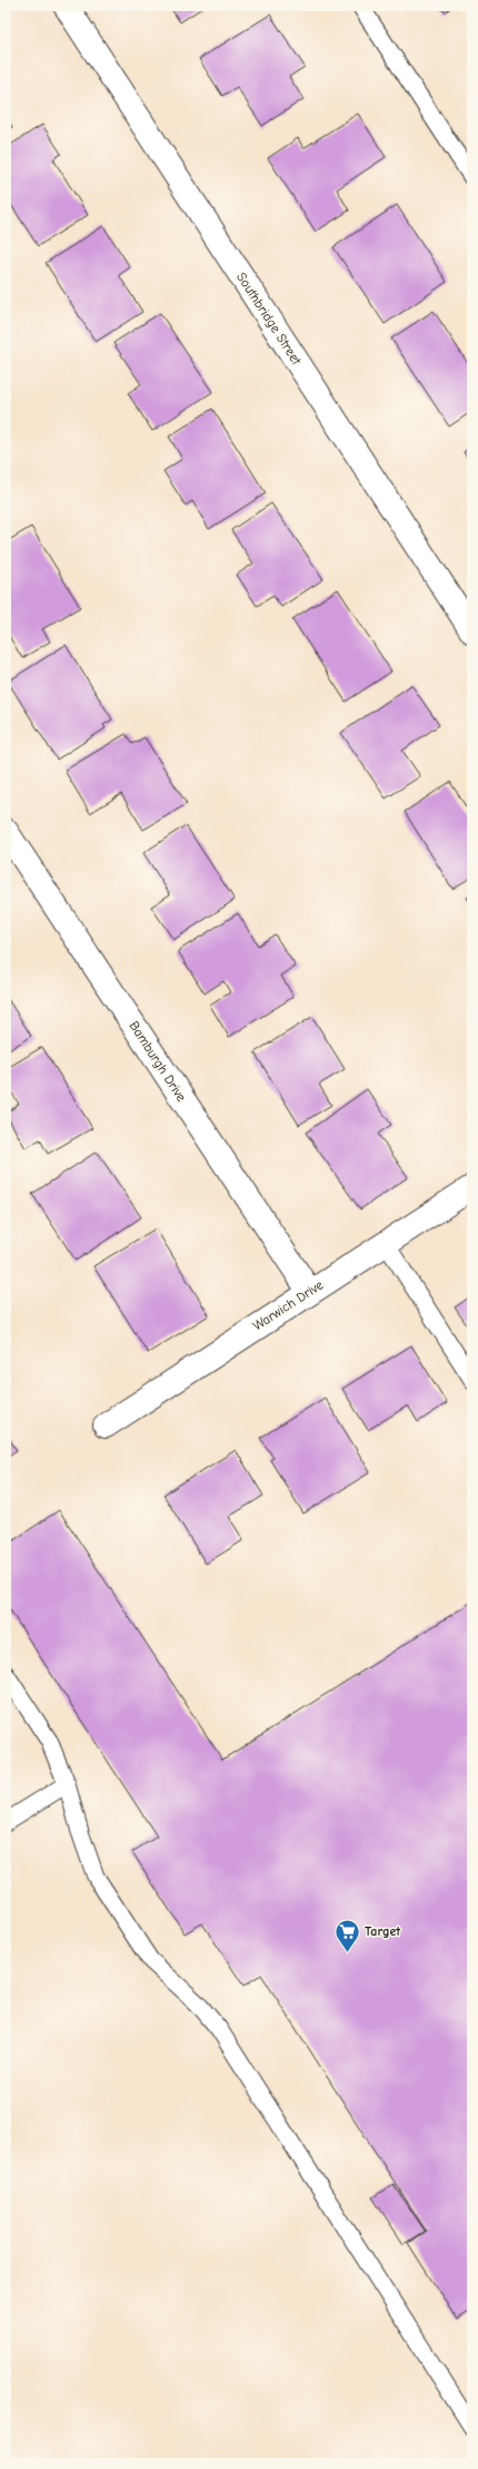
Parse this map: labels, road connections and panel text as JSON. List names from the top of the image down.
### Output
{
  "streets": {
    "street": ["Southbridge Street", "Bamburgh Drive", "Warwich Drive"]
  },
  "crossings": [
    ["Bamburgh Drive", "Warwich Drive"]
  ],
  "places": {
    "supermarket": ["Target"]
  }
}
